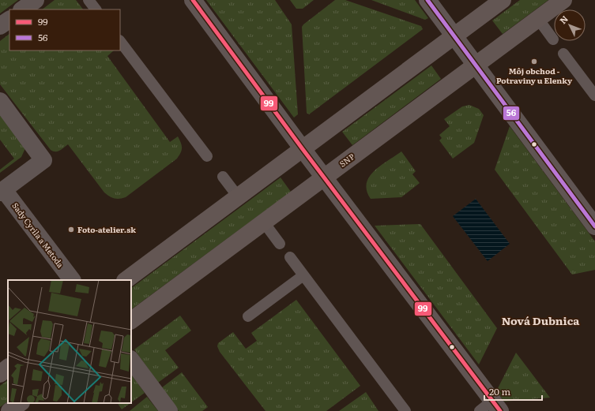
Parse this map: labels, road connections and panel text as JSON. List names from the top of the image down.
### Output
{
  "streets": {
    "street": ["SNP", "Sady Cyrila a Metoda"]
  },
  "districts": ["Nová Dubnica"],
  "places": ["Môj obchod - Potraviny u Elenky", "Foto-atelier.sk"],
  "lines": ["transit line 99", "transit line 56"],
  "legend": ["99", "56"],
  "scale_bar": "20 m",
  "north": "top left"
}
